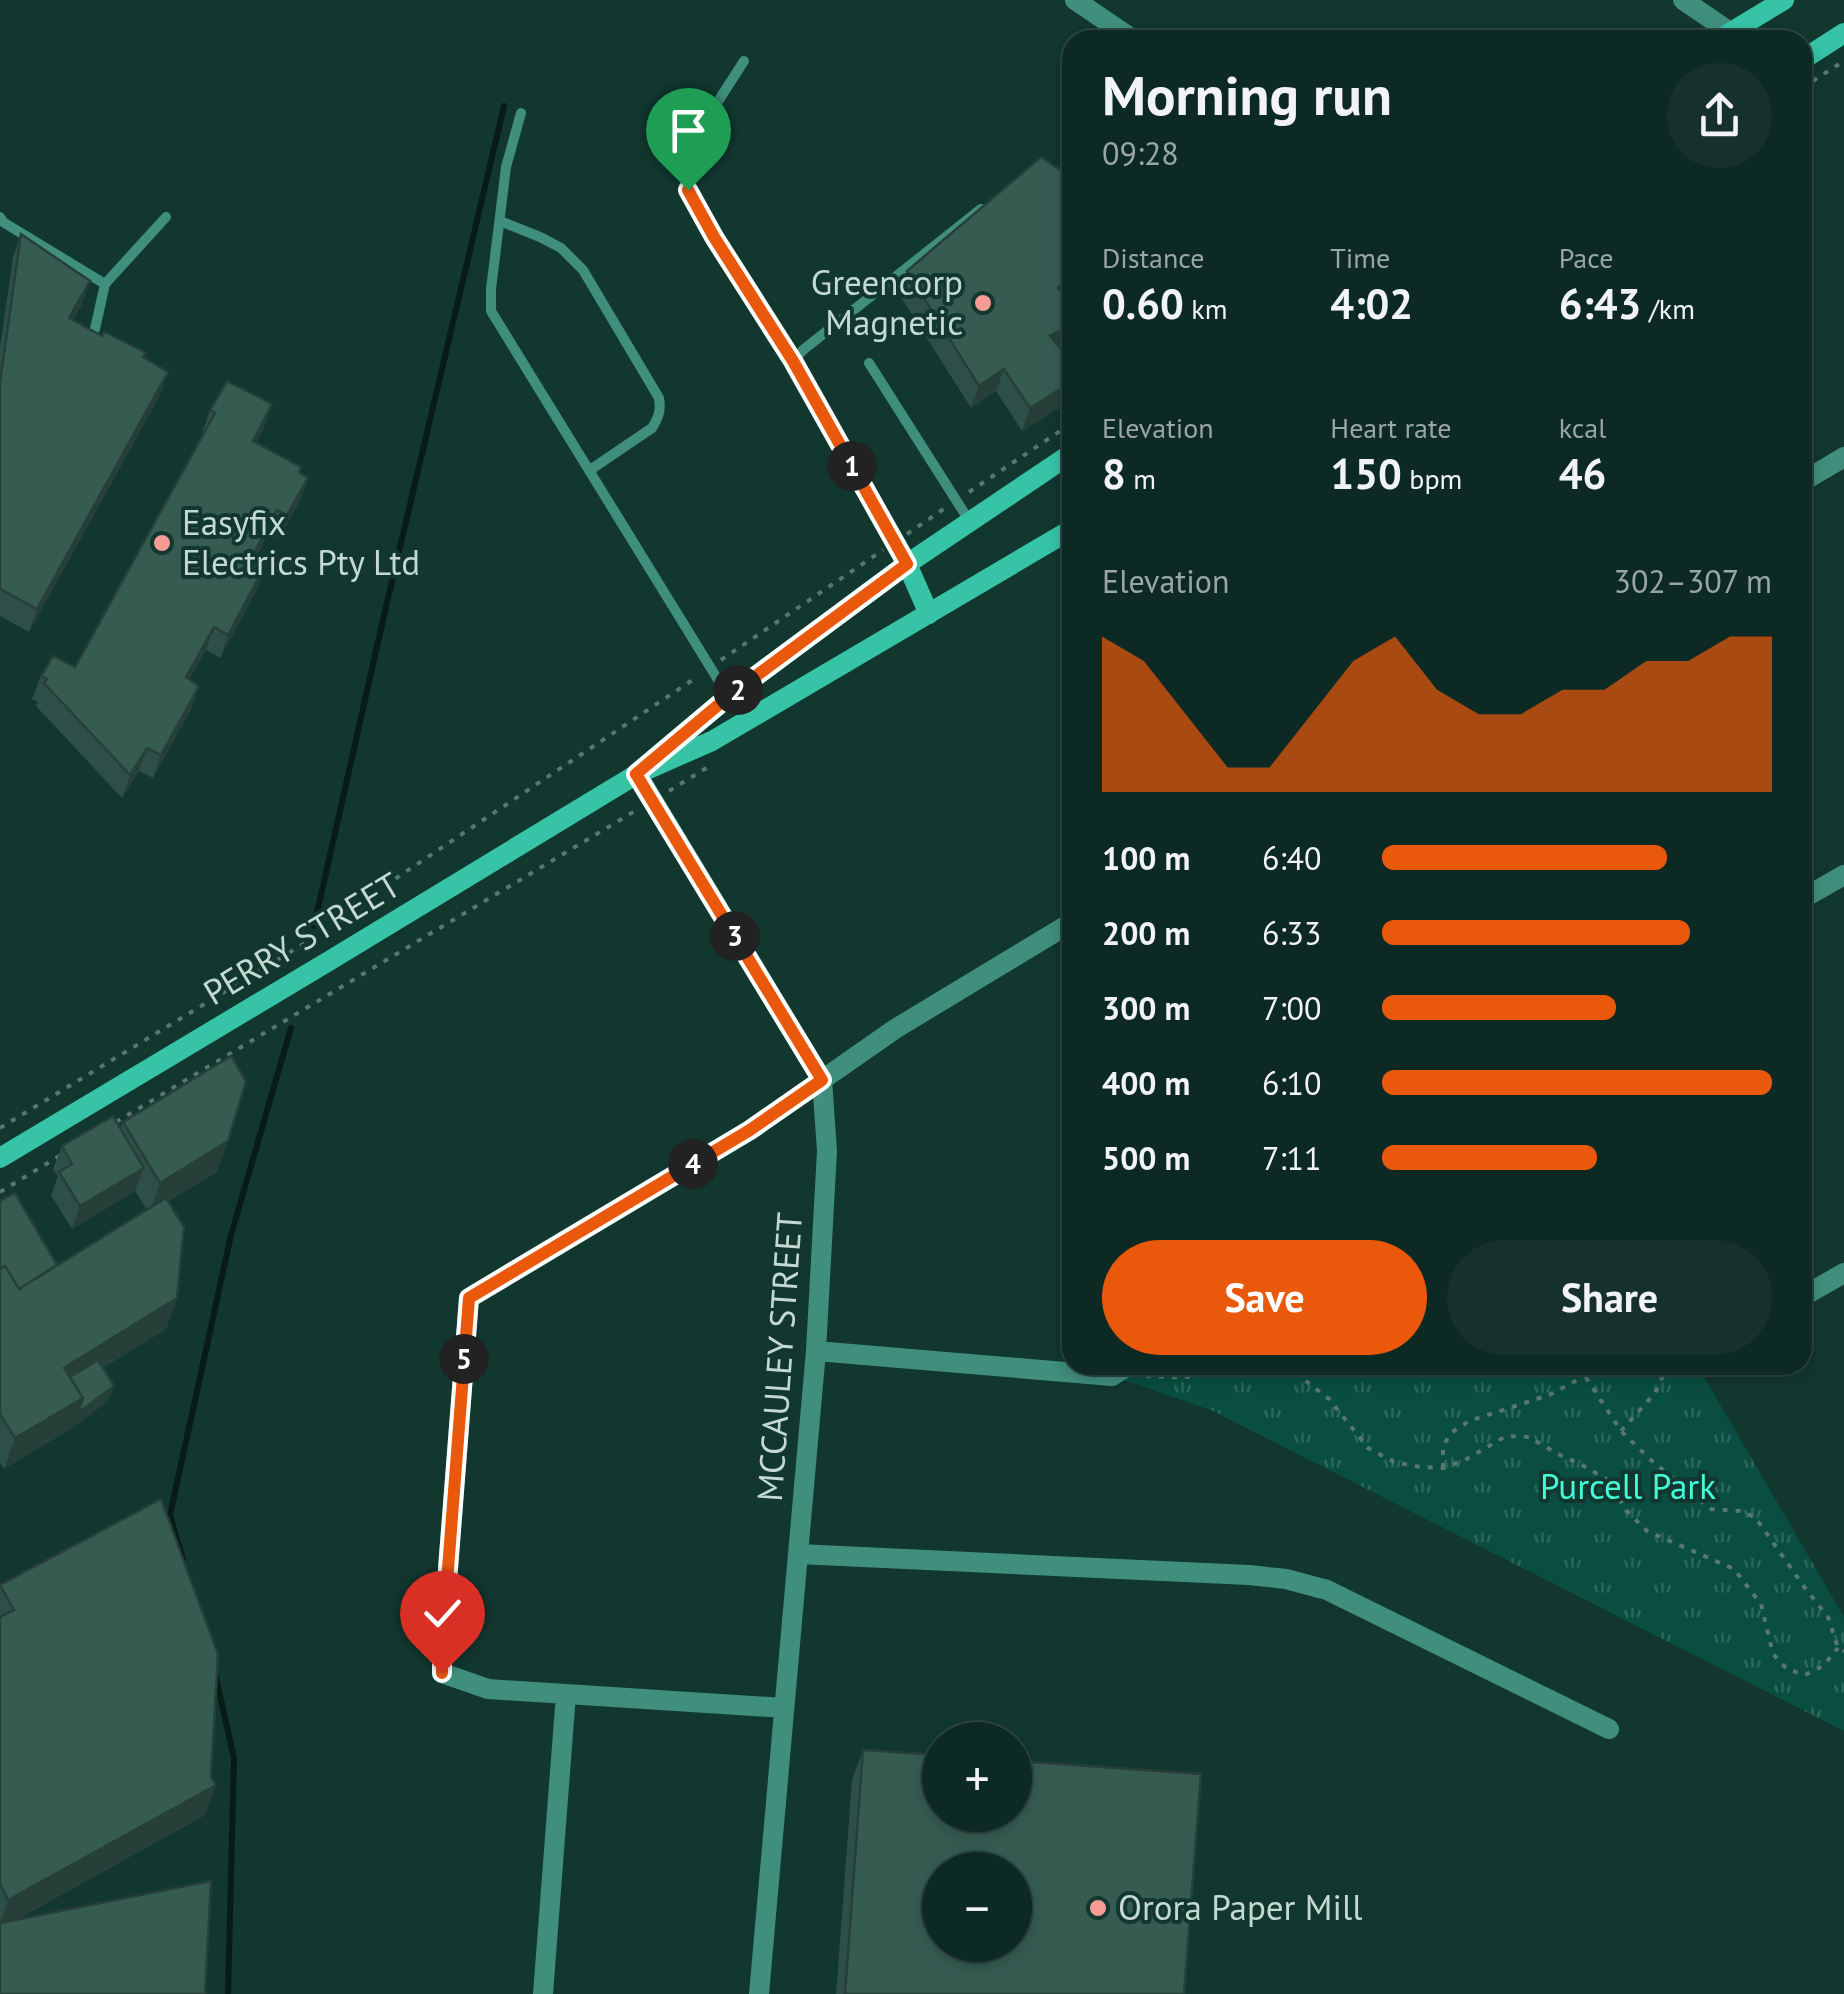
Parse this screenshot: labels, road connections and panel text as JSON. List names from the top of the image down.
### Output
{
  "streets": {
    "street": ["PERRY STREET", "MCCAULEY STREET"]
  },
  "crossings": [
    ["PERRY STREET", "MCCAULEY STREET"]
  ],
  "parks": ["Purcell Park"],
  "places": ["Greencorp Magnetic", "Easyfix Electrics Pty Ltd", "Orora Paper Mill"],
  "page": {
    "heading": ["Morning run", "09:28"],
    "stats": [
      ["Distance", "0.60 km"],
      ["Time", "4:02"],
      ["Pace", "6:43 /km"],
      ["Elevation", "8 m"],
      ["Heart rate", "150 bpm"],
      ["kcal", "46"]
    ],
    "pins": [
      "1",
      "2",
      "3",
      "4",
      "5"
    ],
    "chart": ["Elevation", "302–307 m"],
    "list": [
      {
        "name": "100 m",
        "note": "6:40"
      },
      {
        "name": "200 m",
        "note": "6:33"
      },
      {
        "name": "300 m",
        "note": "7:00"
      },
      {
        "name": "400 m",
        "note": "6:10"
      },
      {
        "name": "500 m",
        "note": "7:11"
      }
    ],
    "buttons": ["Save", "Share"],
    "map_buttons": ["+", "−"]
  }
}
